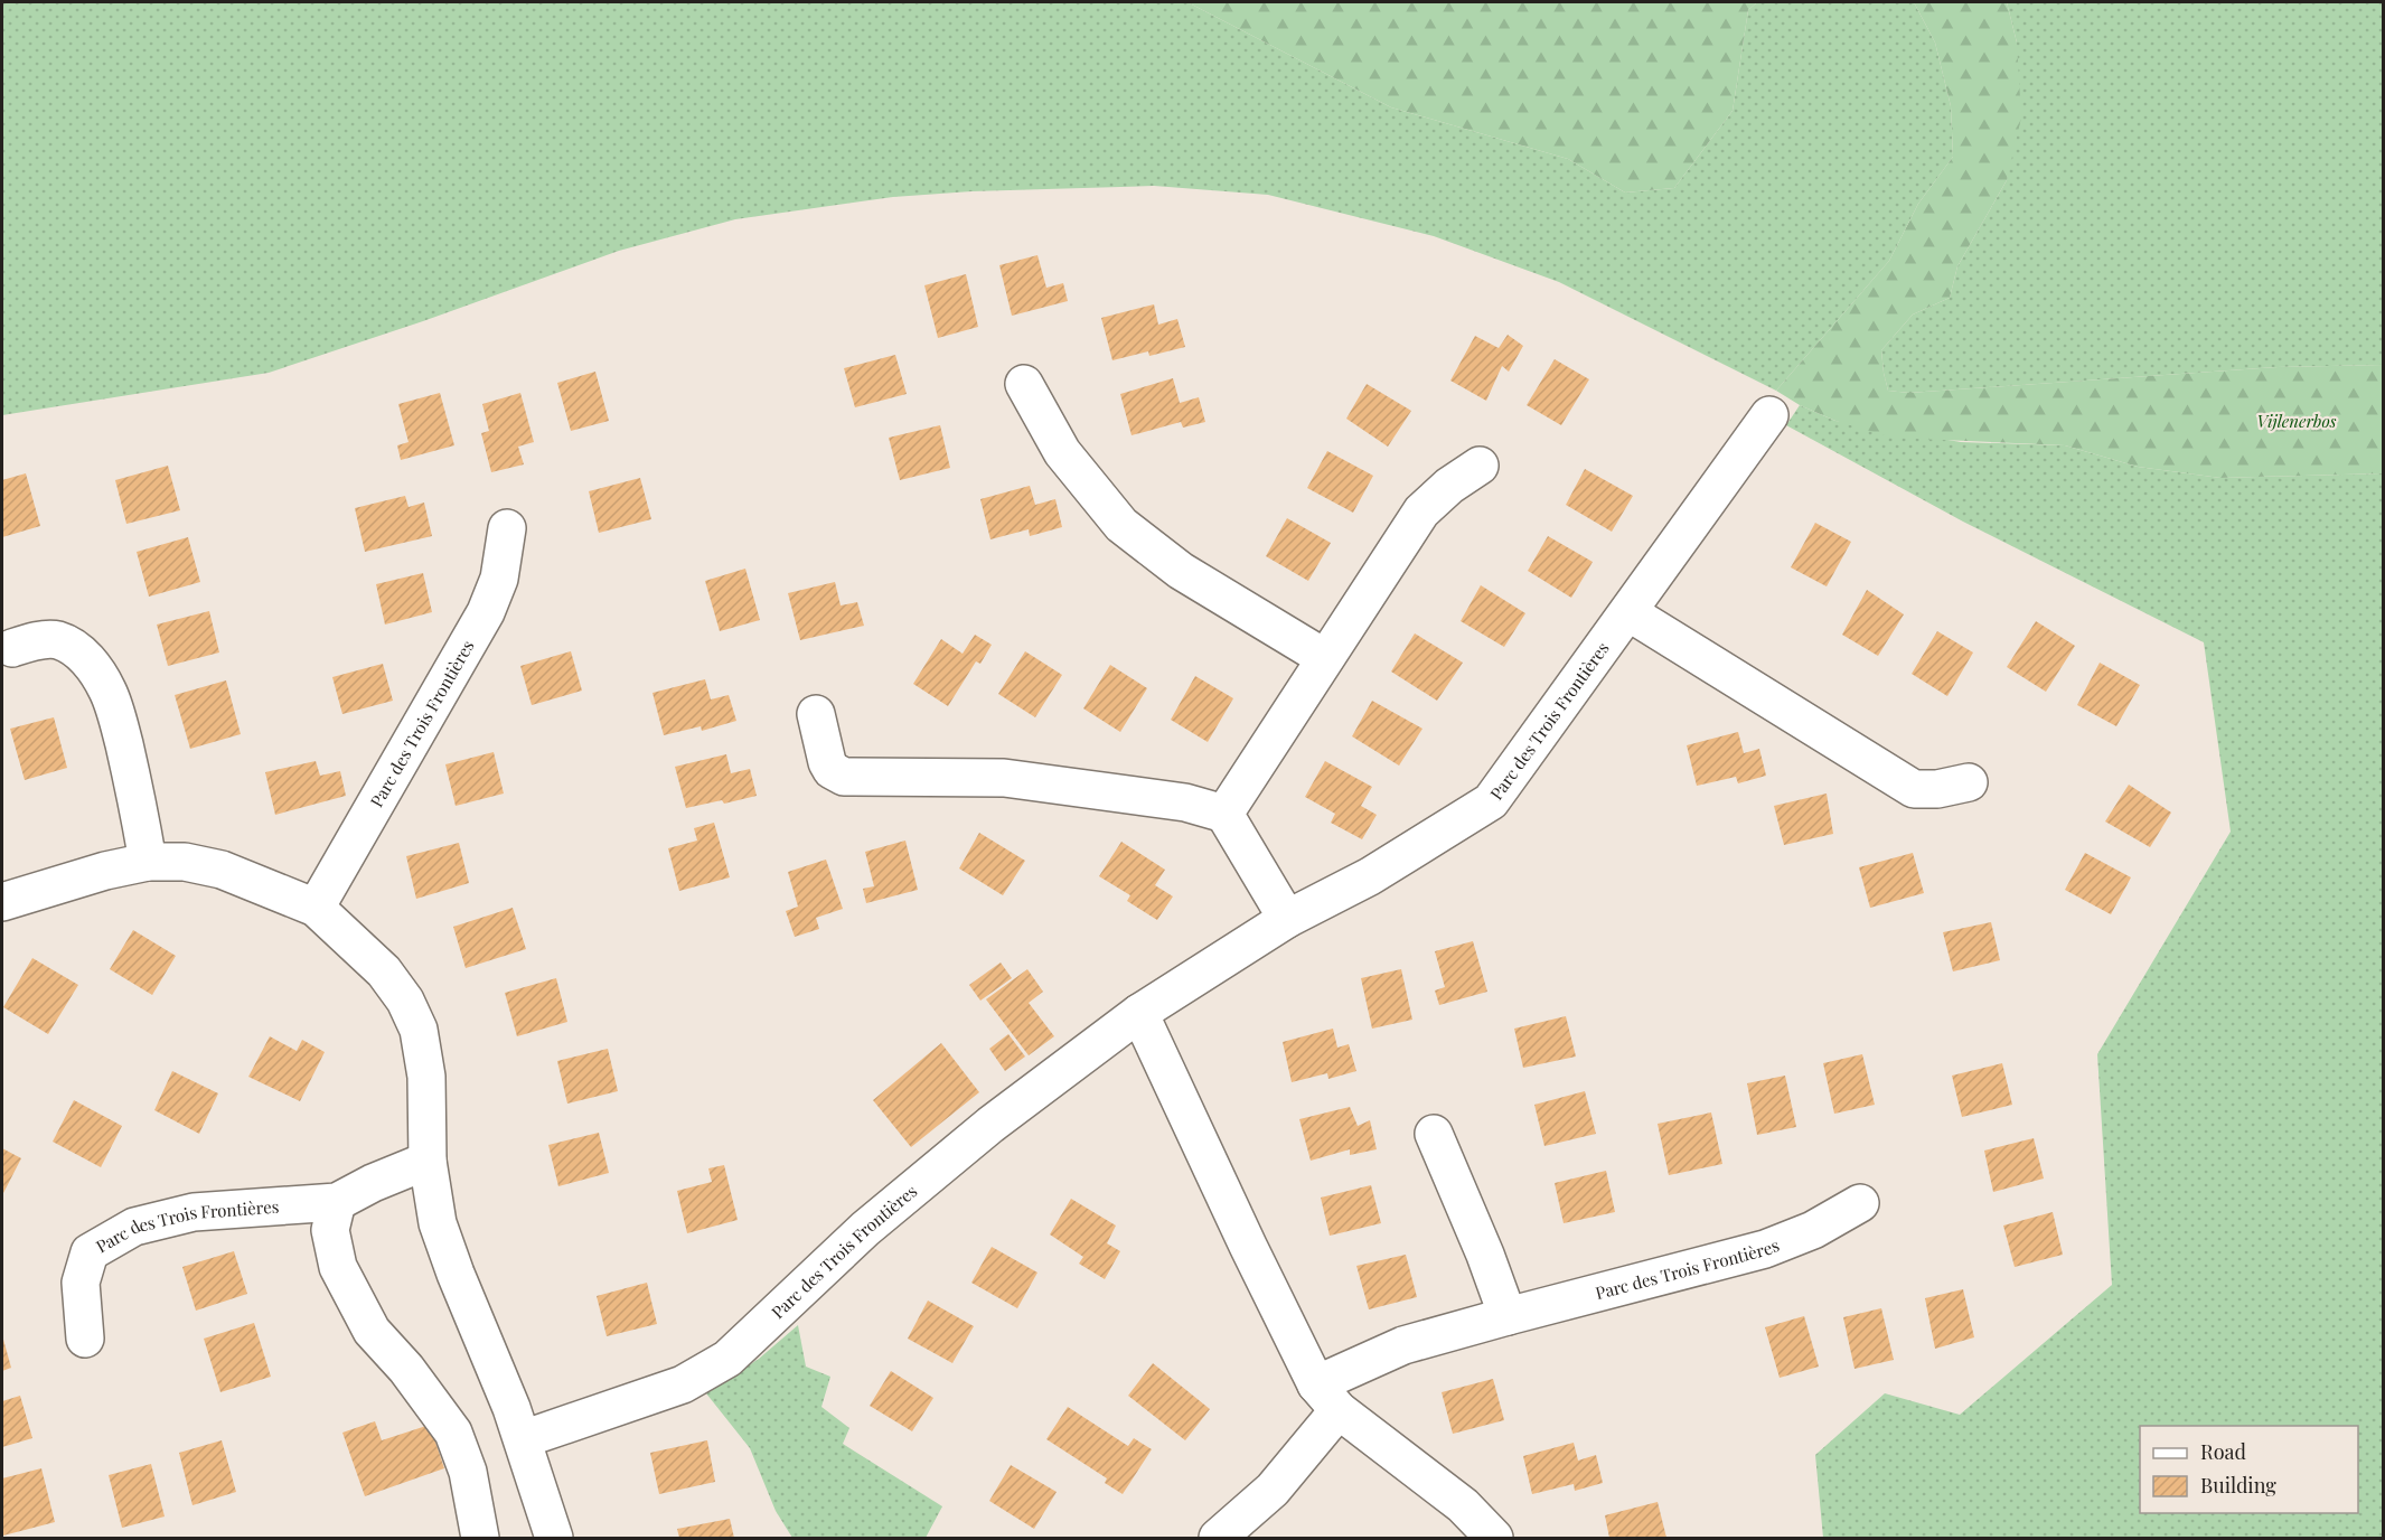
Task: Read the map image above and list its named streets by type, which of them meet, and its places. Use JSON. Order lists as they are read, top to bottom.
{
  "streets": {
    "street": ["Parc des Trois Frontières"]
  },
  "parks": ["Vijlenerbos"],
  "legend": ["Road", "Building"]
}
